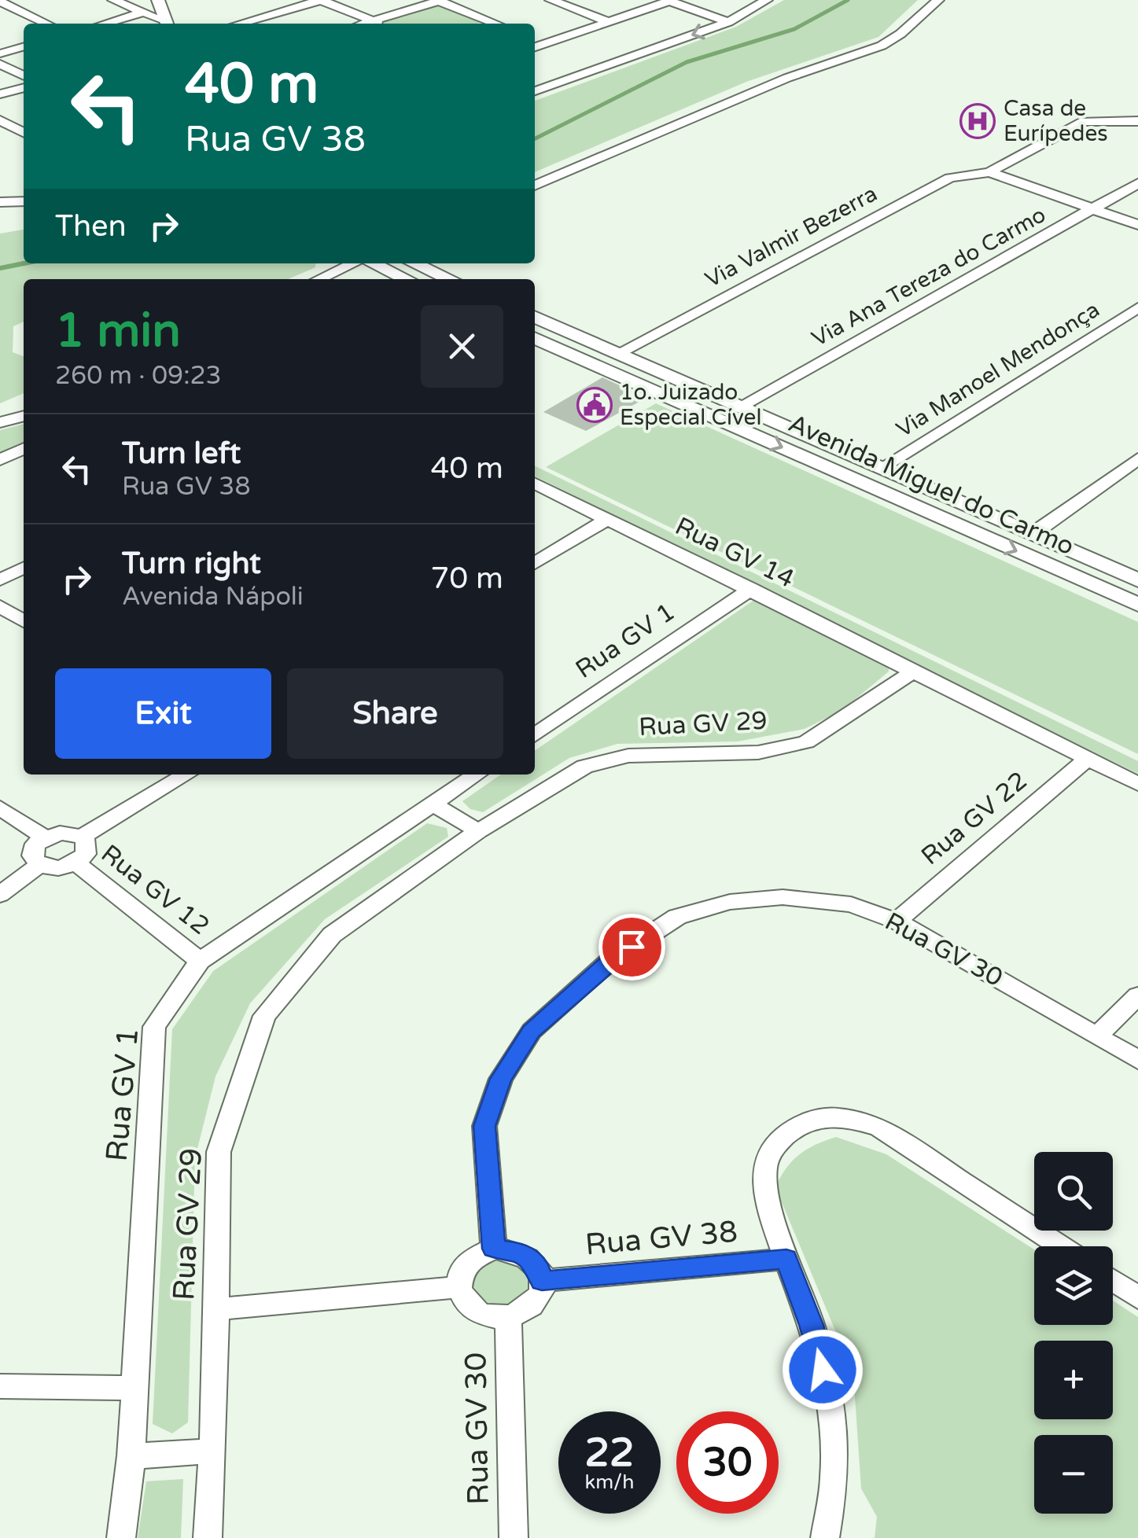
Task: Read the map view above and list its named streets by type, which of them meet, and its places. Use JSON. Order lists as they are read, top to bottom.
{
  "streets": {
    "main road": ["Avenida Miguel do Carmo"],
    "street": [
      "Via Valmir Bezerra",
      "Via Ana Tereza do Carmo",
      "Via Manoel Mendonça",
      "Rua GV 14",
      "Rua GV 1",
      "Rua GV 29",
      "Rua GV 22",
      "Rua GV 12",
      "Rua GV 30",
      "Rua GV 38"
    ]
  },
  "crossings": [
    ["Via Valmir Bezerra", "Avenida Miguel do Carmo"],
    ["Via Ana Tereza do Carmo", "Avenida Miguel do Carmo"],
    ["Via Manoel Mendonça", "Avenida Miguel do Carmo"],
    ["Rua GV 14", "Rua GV 1"],
    ["Rua GV 14", "Rua GV 29"],
    ["Rua GV 1", "Rua GV 12"],
    ["Rua GV 22", "Rua GV 30"],
    ["Rua GV 30", "Rua GV 38"]
  ],
  "places": {
    "hospital": ["Casa de Eurípedes"],
    "public building": ["1o. Juizado Especial Cível"]
  },
  "page": {
    "turn": ["40 m", "Rua GV 38"],
    "then": "Then",
    "heading": ["1 min", "260 m · 09:23"],
    "list": [
      {
        "name": "Turn left",
        "note": "Rua GV 38",
        "value": "40 m"
      },
      {
        "name": "Turn right",
        "note": "Avenida Nápoli",
        "value": "70 m"
      }
    ],
    "buttons": ["Exit", "Share"],
    "map_buttons": ["+", "−"],
    "speed": "22 km/h",
    "limit": "30"
  }
}
